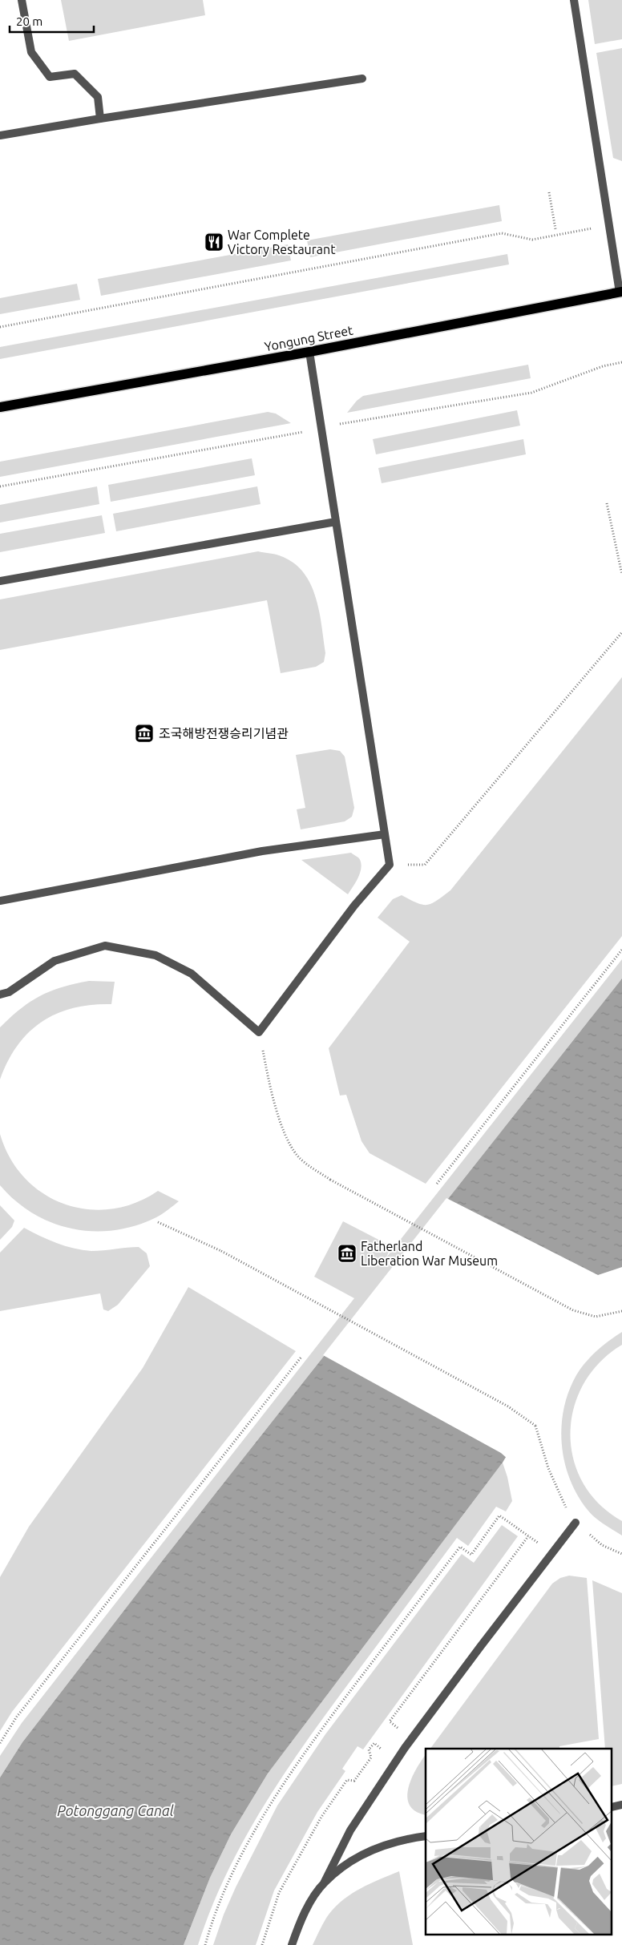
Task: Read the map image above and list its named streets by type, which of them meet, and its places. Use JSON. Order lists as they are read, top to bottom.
{
  "streets": {
    "main road": ["Yongung Street"]
  },
  "water": ["Potonggang Canal"],
  "places": {
    "restaurant": ["War Complete Victory Restaurant"],
    "museum": ["조국해방전쟁승리기념관", "Fatherland Liberation War Museum"]
  },
  "scale_bar": "20 m"
}
